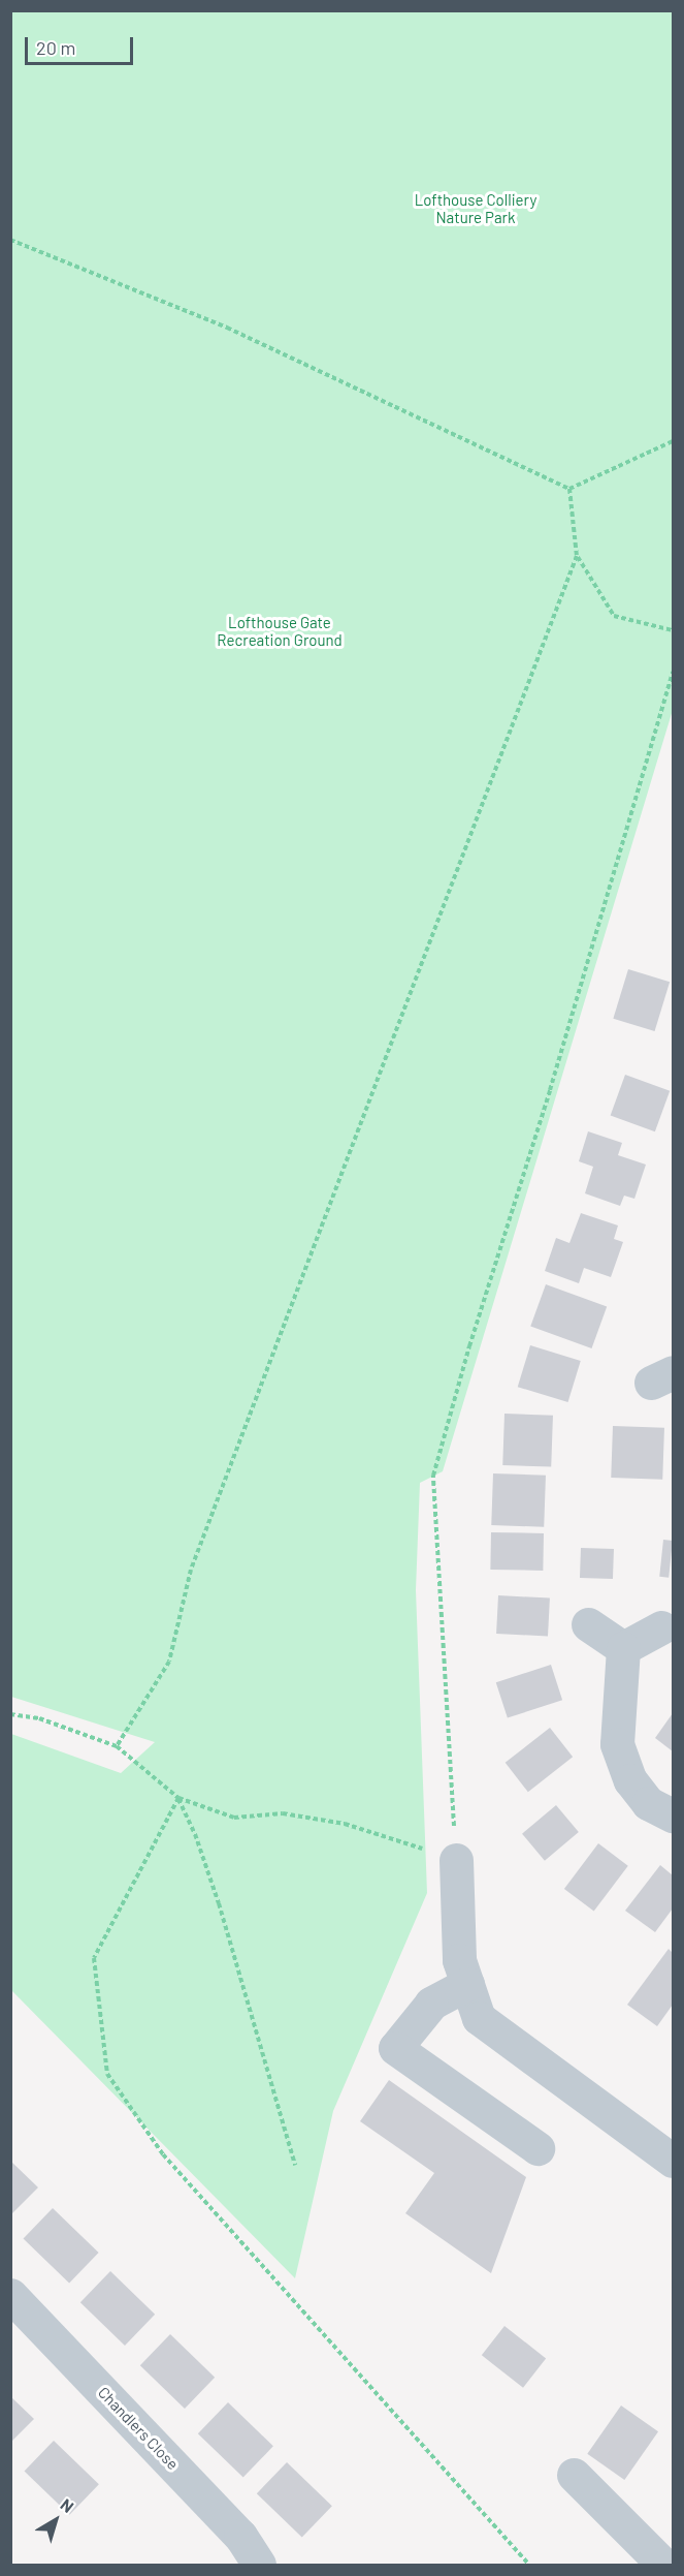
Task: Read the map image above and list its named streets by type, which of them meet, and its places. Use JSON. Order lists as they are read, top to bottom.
{
  "streets": {
    "street": ["Chandlers Close"]
  },
  "parks": ["Lofthouse Colliery Nature Park", "Lofthouse Gate Recreation Ground"],
  "scale_bar": "20 m",
  "north": "top right"
}
